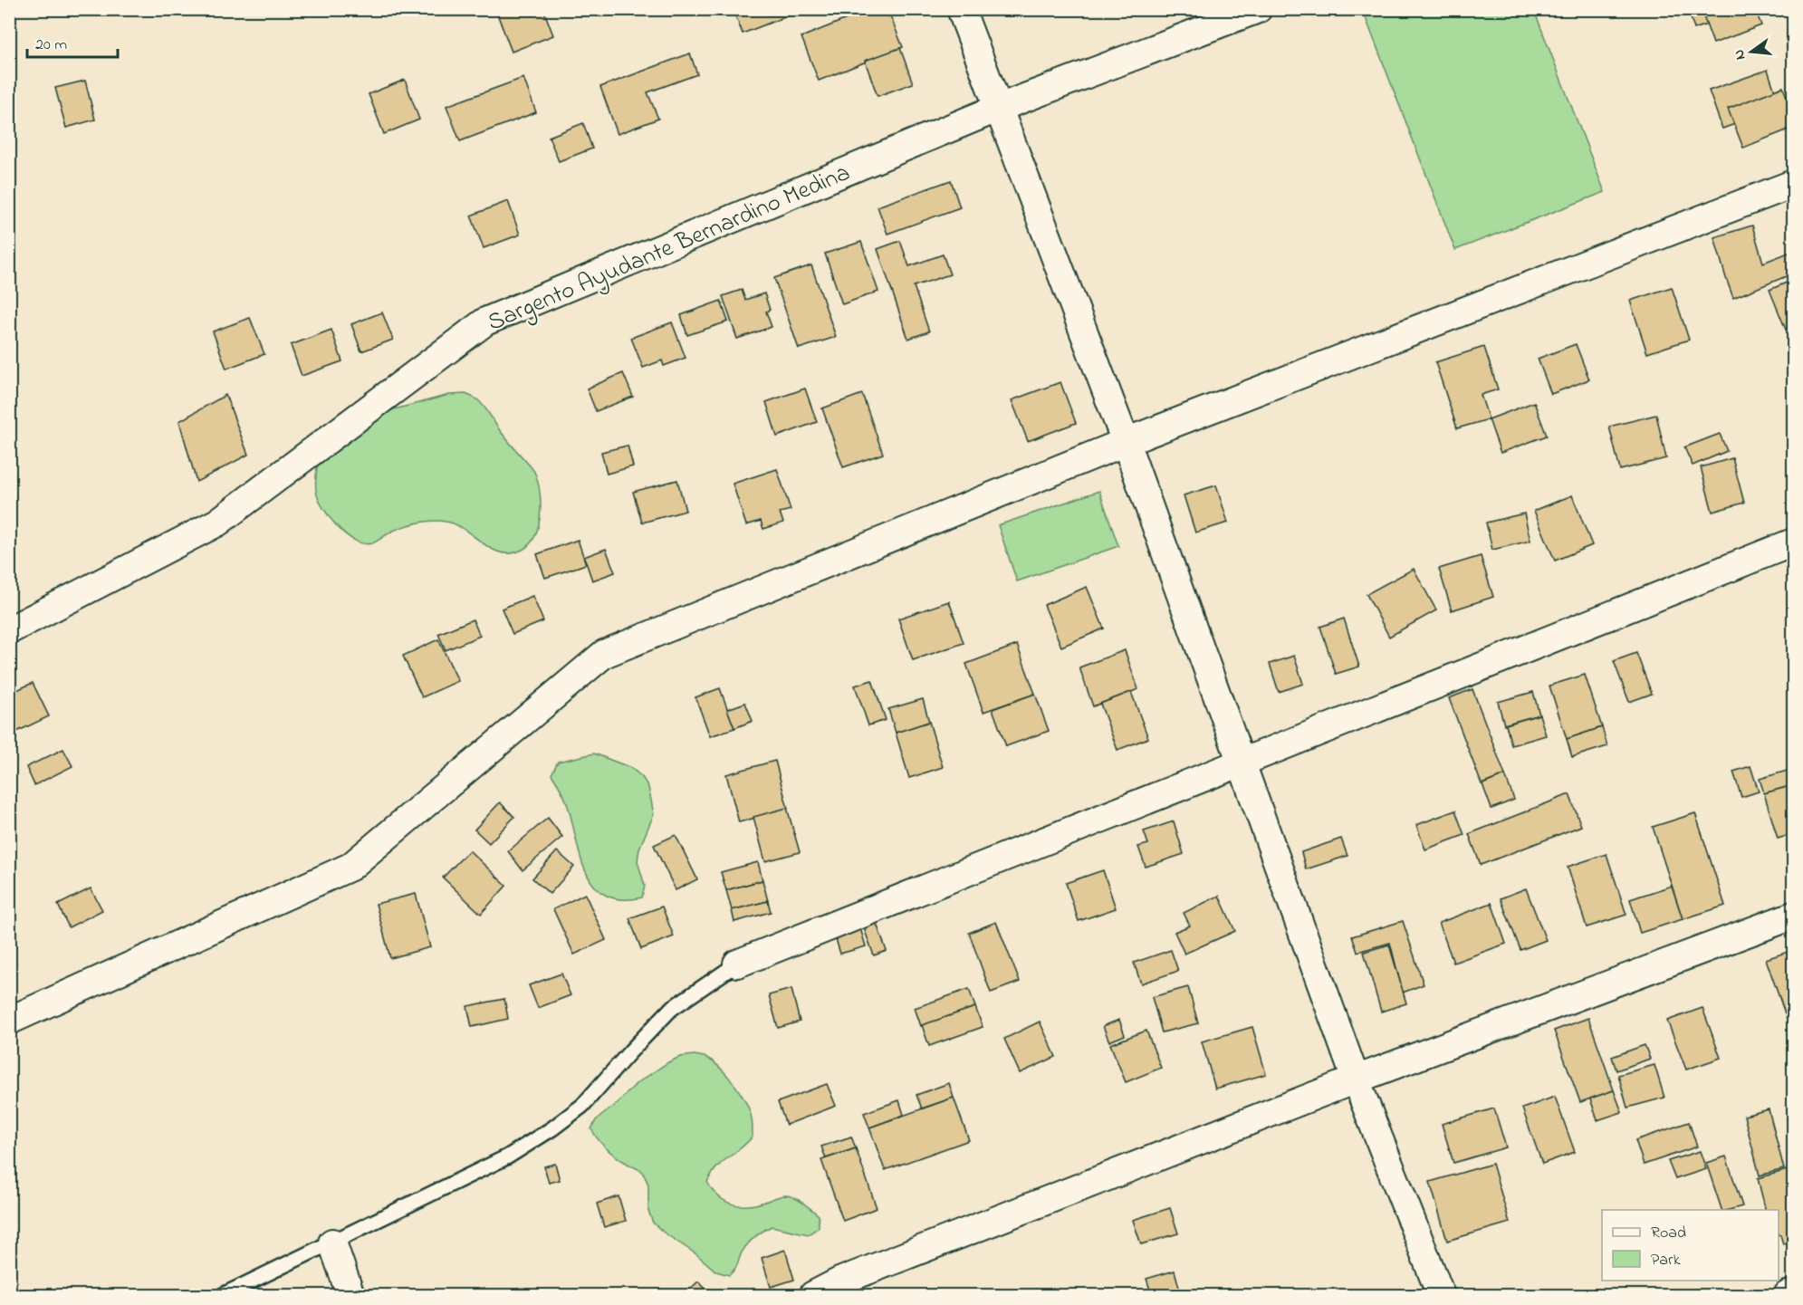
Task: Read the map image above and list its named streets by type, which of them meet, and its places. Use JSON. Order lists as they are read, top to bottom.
{
  "streets": {
    "street": ["Sargento Ayudante Bernardino Medina"]
  },
  "legend": ["Road", "Park"],
  "scale_bar": "20 m",
  "north": "left"
}
